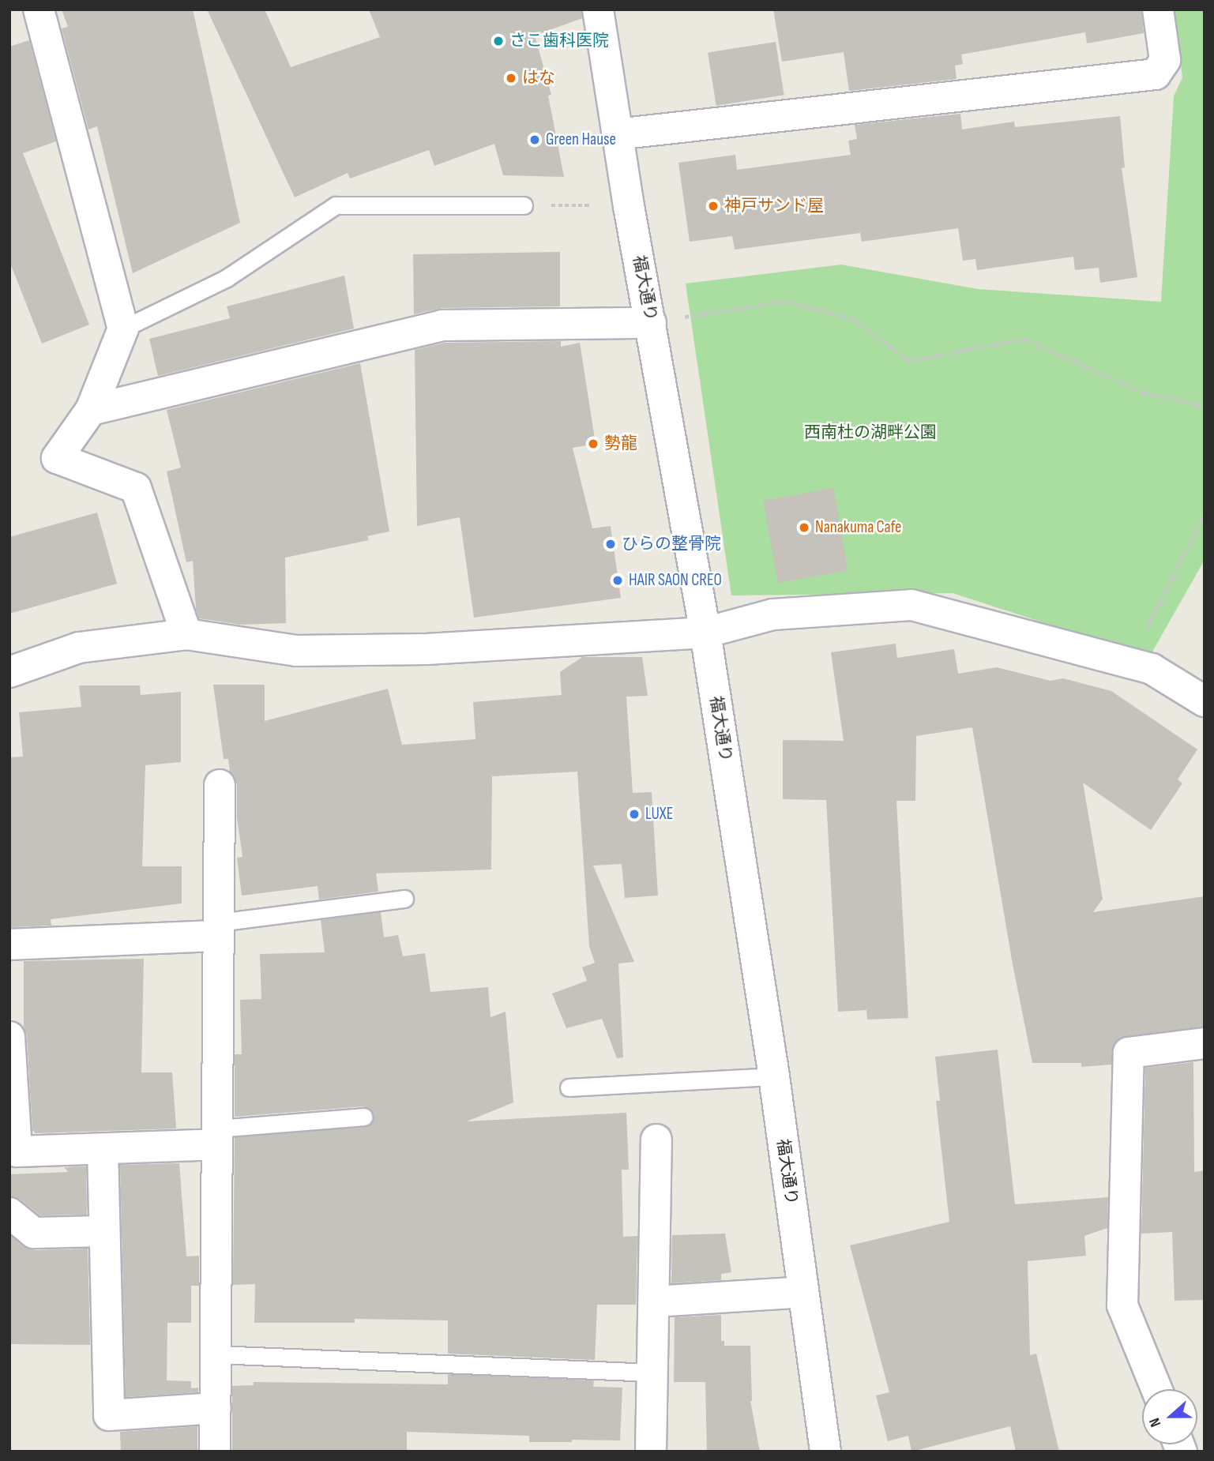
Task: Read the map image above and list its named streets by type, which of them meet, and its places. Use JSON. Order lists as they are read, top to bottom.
{
  "streets": {
    "street": ["福大通り"]
  },
  "parks": ["西南杜の湖畔公園"],
  "places": [
    "さこ歯科医院",
    "はな",
    "Green Hause",
    "神戸サンド屋",
    "勢龍",
    "Nanakuma Cafe",
    "ひらの整骨院",
    "HAIR SAON CREO",
    "LUXE"
  ],
  "north": "left"
}
